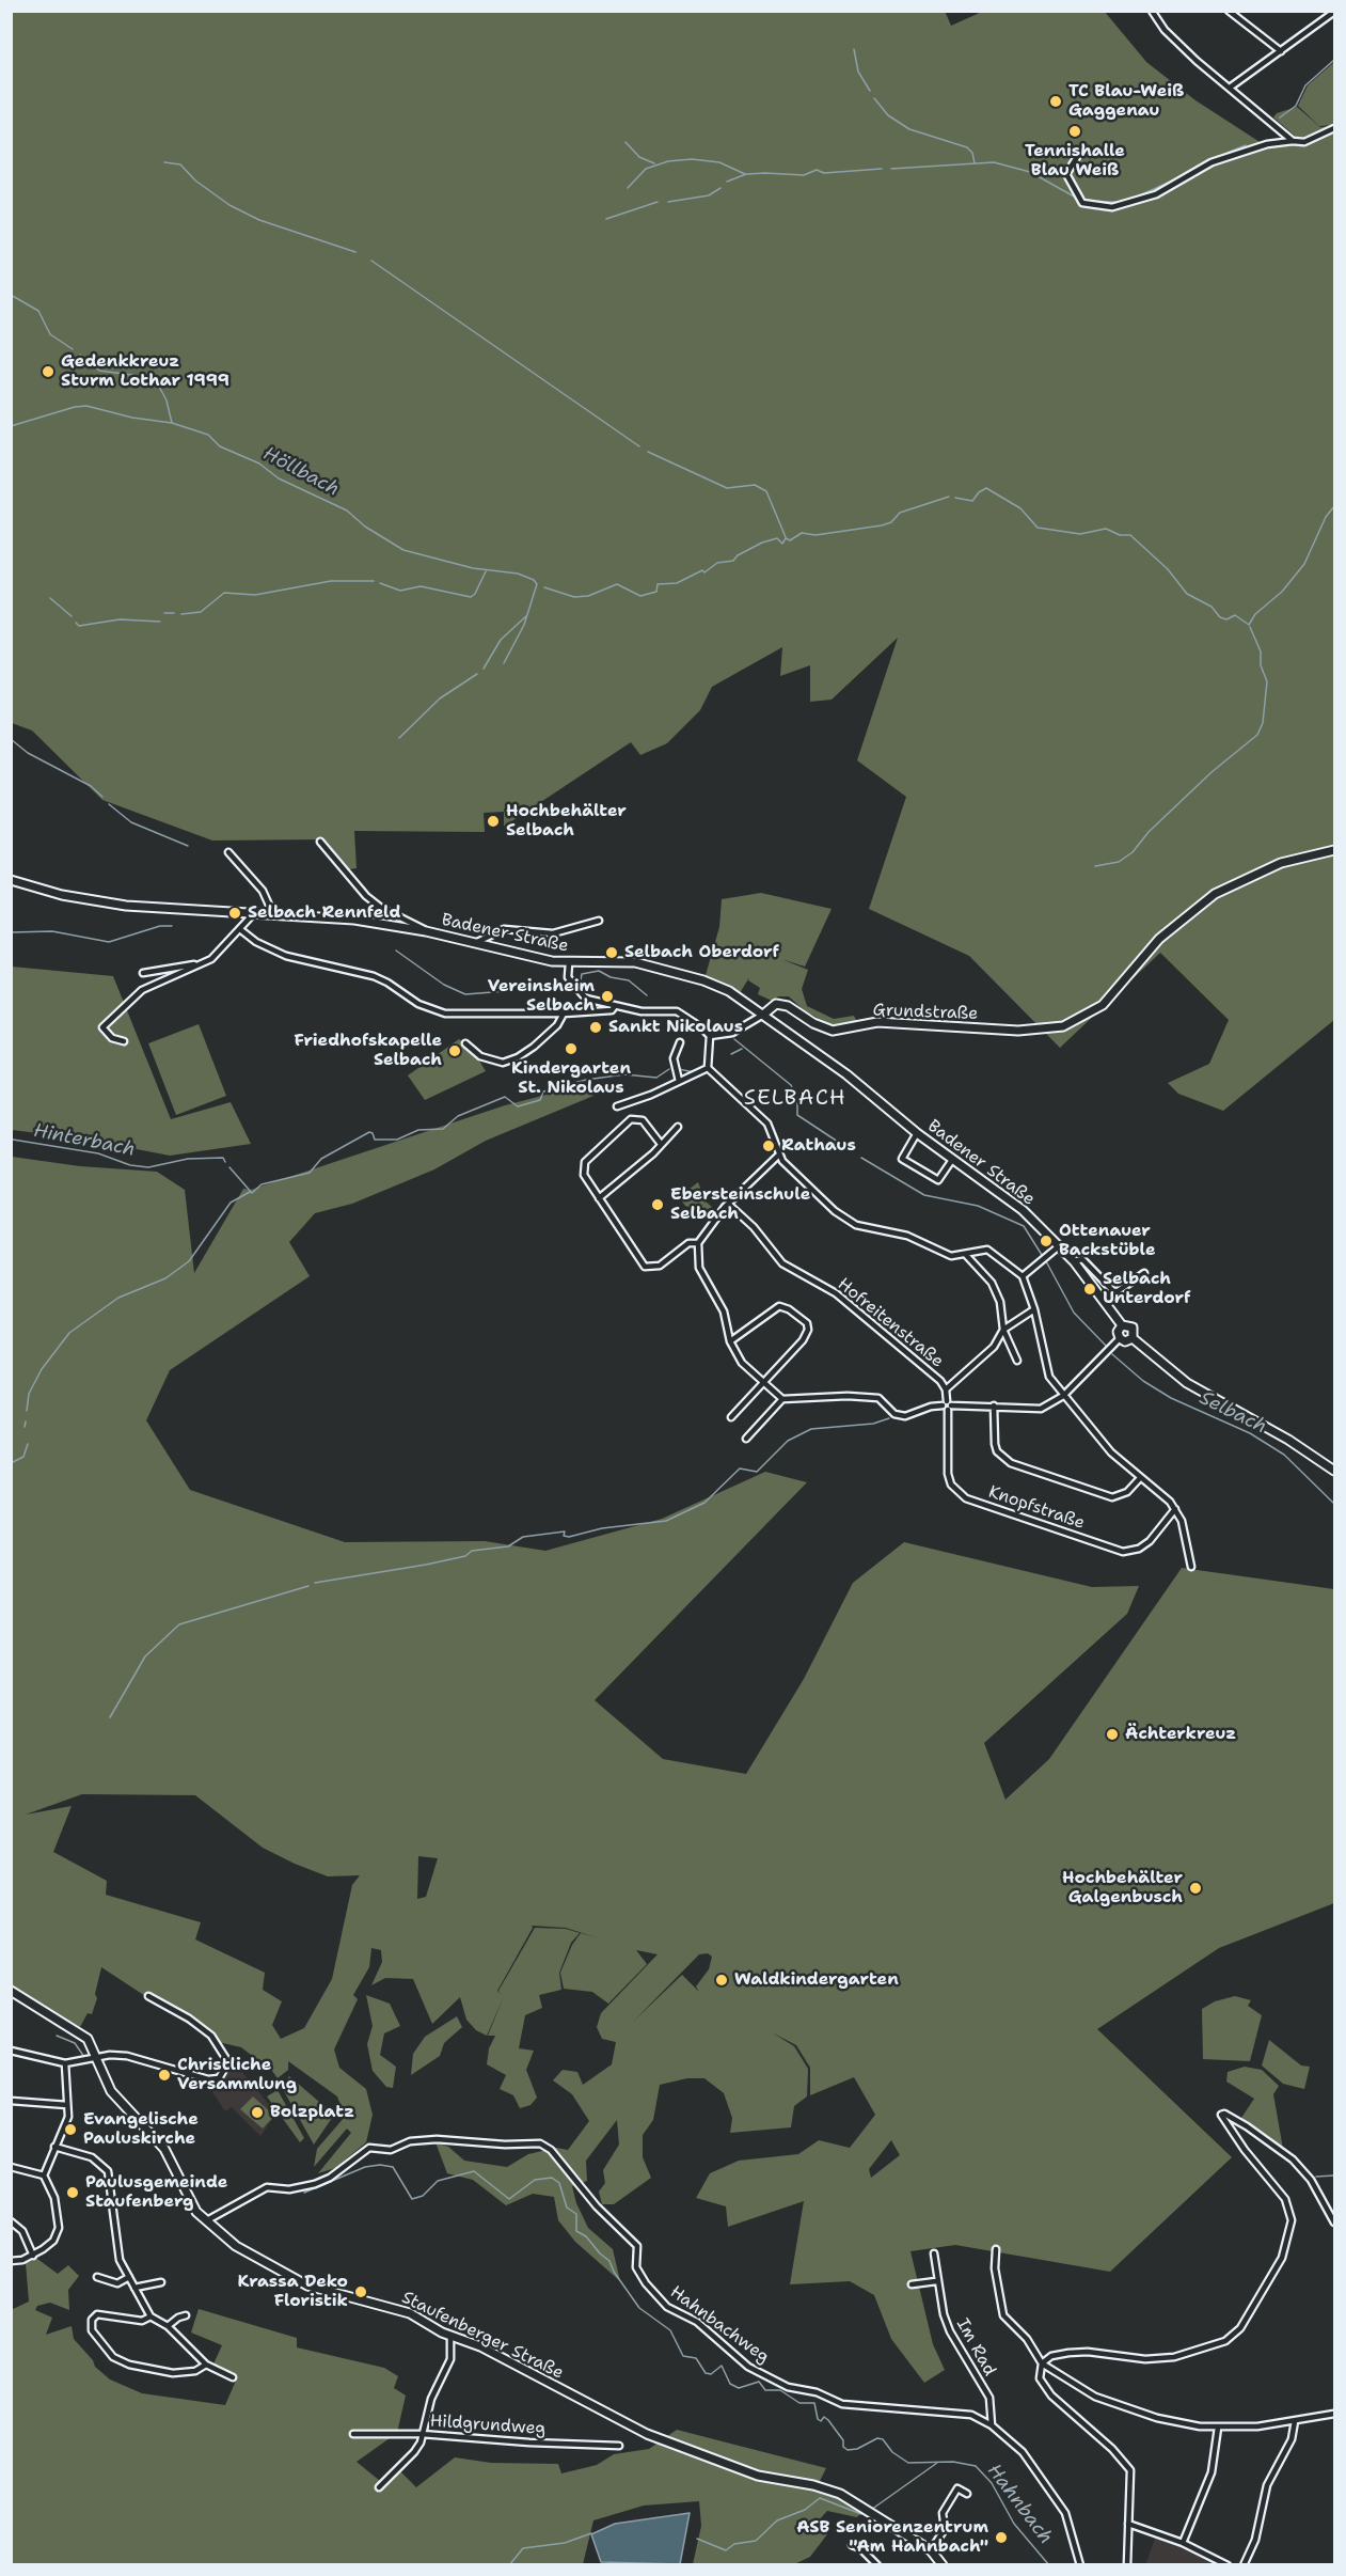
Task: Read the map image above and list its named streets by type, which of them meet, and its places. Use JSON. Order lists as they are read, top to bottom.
{
  "streets": {
    "street": [
      "Badener Straße",
      "Grundstraße",
      "Hofreitenstraße",
      "Knopfstraße",
      "Hahnbachweg",
      "Staufenberger Straße",
      "Im Rad",
      "Hildgrundweg"
    ]
  },
  "crossings": [
    ["Badener Straße", "Grundstraße"],
    ["Hofreitenstraße", "Knopfstraße"],
    ["Hahnbachweg", "Staufenberger Straße"],
    ["Hahnbachweg", "Im Rad"]
  ],
  "districts": ["SELBACH"],
  "water": [
    "Höllbach",
    "Hinterbach",
    "Selbach",
    "Hahnbach"
  ],
  "places": [
    "TC Blau-Weiß Gaggenau",
    "Tennishalle Blau Weiß",
    "Gedenkkreuz Sturm Lothar 1999",
    "Hochbehälter Selbach",
    "Selbach Rennfeld",
    "Selbach Oberdorf",
    "Vereinsheim Selbach",
    "Sankt Nikolaus",
    "Kindergarten St. Nikolaus",
    "Friedhofskapelle Selbach",
    "Rathaus",
    "Ebersteinschule Selbach",
    "Ottenauer Backstüble",
    "Selbach Unterdorf",
    "Ächterkreuz",
    "Hochbehälter Galgenbusch",
    "Waldkindergarten",
    "Christliche Versammlung",
    "Bolzplatz",
    "Evangelische Pauluskirche",
    "Paulusgemeinde Staufenberg",
    "Krassa Deko Floristik",
    "ASB Seniorenzentrum \"Am Hahnbach\""
  ]
}
